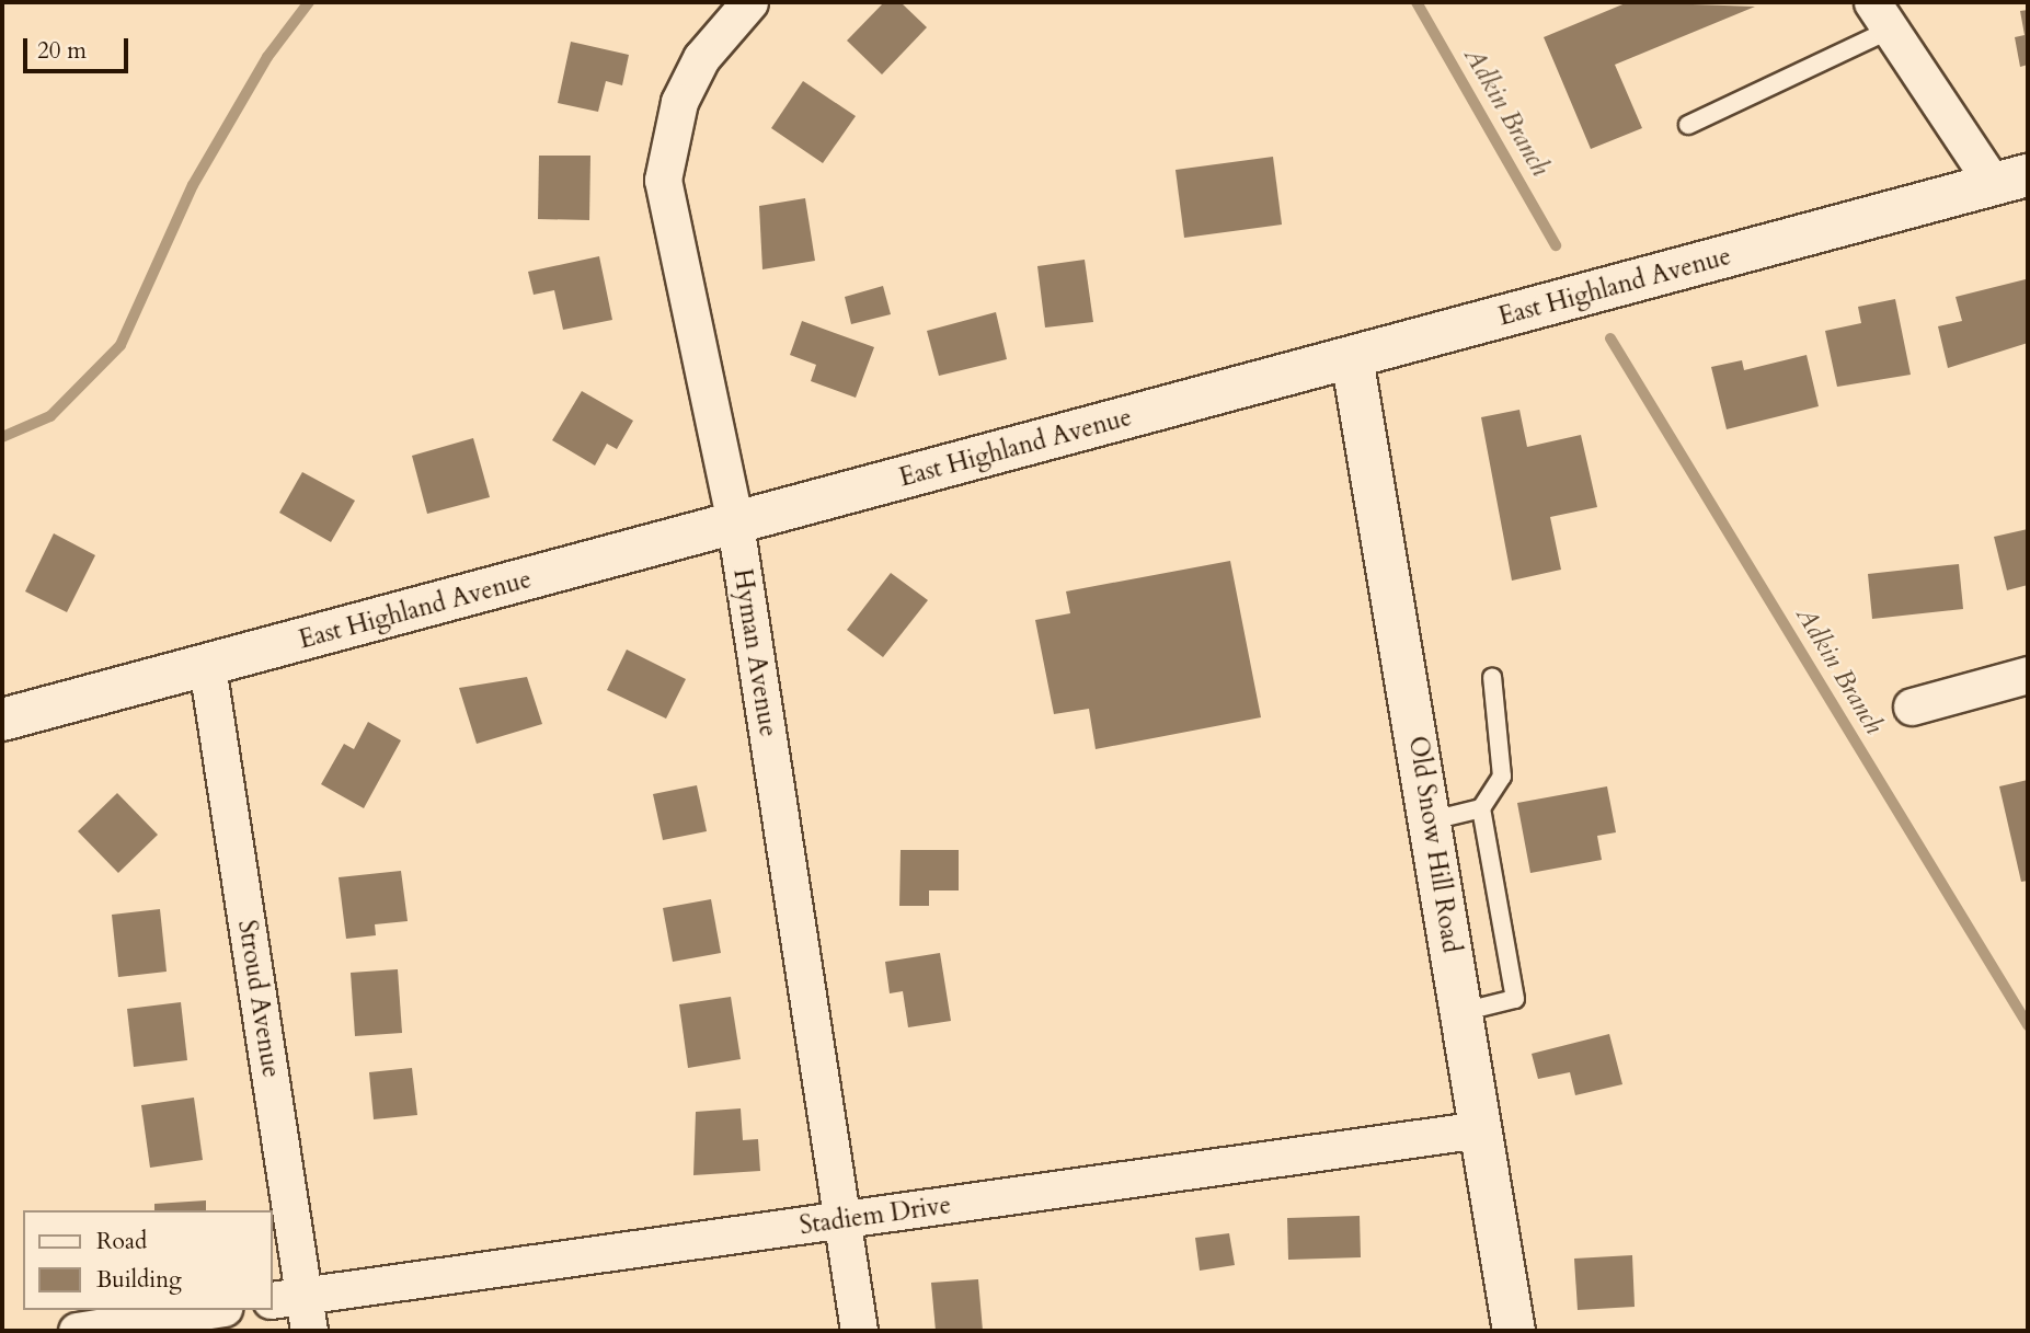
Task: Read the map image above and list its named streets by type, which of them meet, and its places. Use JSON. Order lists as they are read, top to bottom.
{
  "streets": {
    "street": [
      "East Highland Avenue",
      "Hyman Avenue",
      "Old Snow Hill Road",
      "Stroud Avenue",
      "Stadiem Drive"
    ]
  },
  "crossings": [
    ["East Highland Avenue", "Hyman Avenue"],
    ["East Highland Avenue", "Old Snow Hill Road"],
    ["East Highland Avenue", "Stroud Avenue"],
    ["Hyman Avenue", "Stadiem Drive"],
    ["Old Snow Hill Road", "Stadiem Drive"],
    ["Stroud Avenue", "Stadiem Drive"]
  ],
  "water": ["Adkin Branch"],
  "legend": ["Road", "Building"],
  "scale_bar": "20 m"
}
